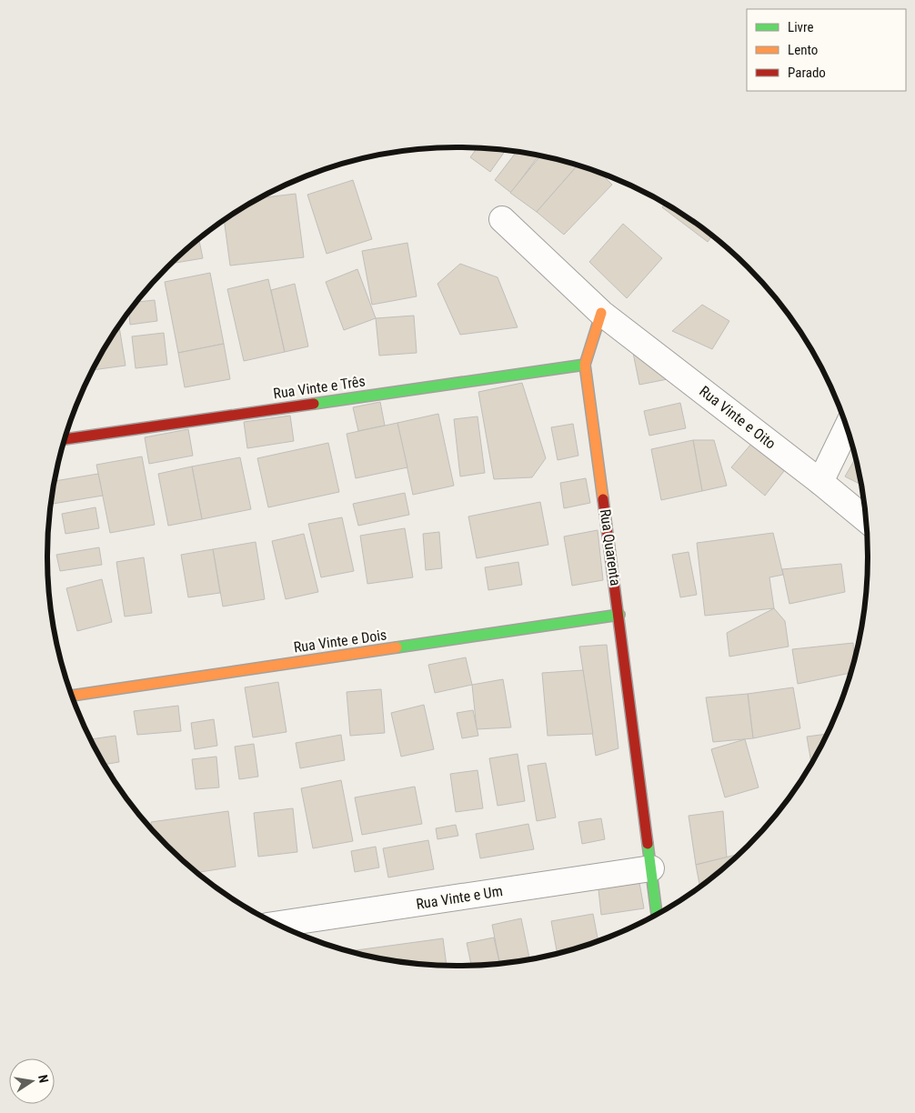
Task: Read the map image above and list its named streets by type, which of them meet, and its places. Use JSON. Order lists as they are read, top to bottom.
{
  "streets": {
    "street": [
      "Rua Vinte e Três",
      "Rua Vinte e Oito",
      "Rua Quarenta",
      "Rua Vinte e Dois",
      "Rua Vinte e Um"
    ]
  },
  "crossings": [
    ["Rua Vinte e Três", "Rua Quarenta"],
    ["Rua Vinte e Oito", "Rua Quarenta"],
    ["Rua Quarenta", "Rua Vinte e Dois"],
    ["Rua Quarenta", "Rua Vinte e Um"]
  ],
  "legend": ["Livre", "Lento", "Parado"],
  "north": "right"
}
